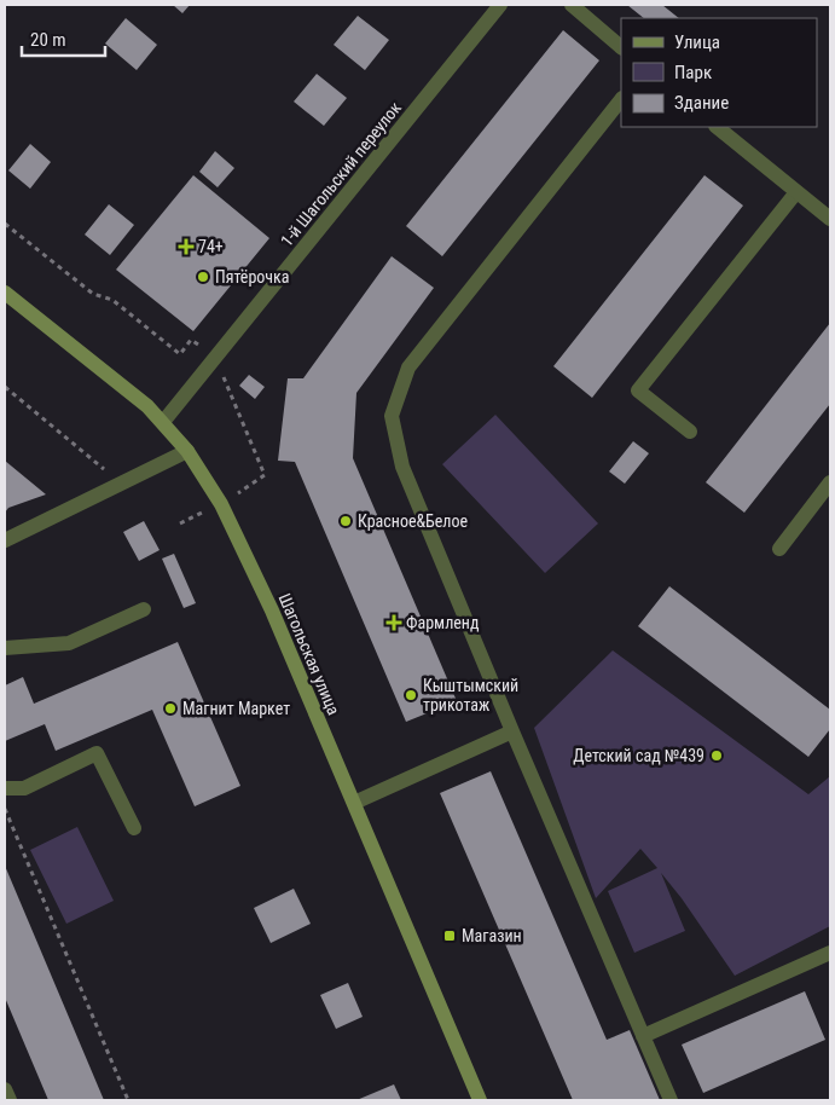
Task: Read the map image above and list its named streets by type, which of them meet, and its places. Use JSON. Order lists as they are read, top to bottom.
{
  "streets": {
    "main road": ["Шагольская улица"],
    "street": ["1-й Шагольский переулок"]
  },
  "crossings": [
    ["1-й Шагольский переулок", "Шагольская улица"]
  ],
  "places": {
    "health": ["74+", "Фармленд"],
    "other": [
      "Пятёрочка",
      "Красное&Белое",
      "Кыштымский трикотаж",
      "Магнит Маркет",
      "Детский сад №439"
    ],
    "transit": ["Магазин"]
  },
  "legend": ["Улица", "Парк", "Здание"],
  "scale_bar": "20 m"
}
